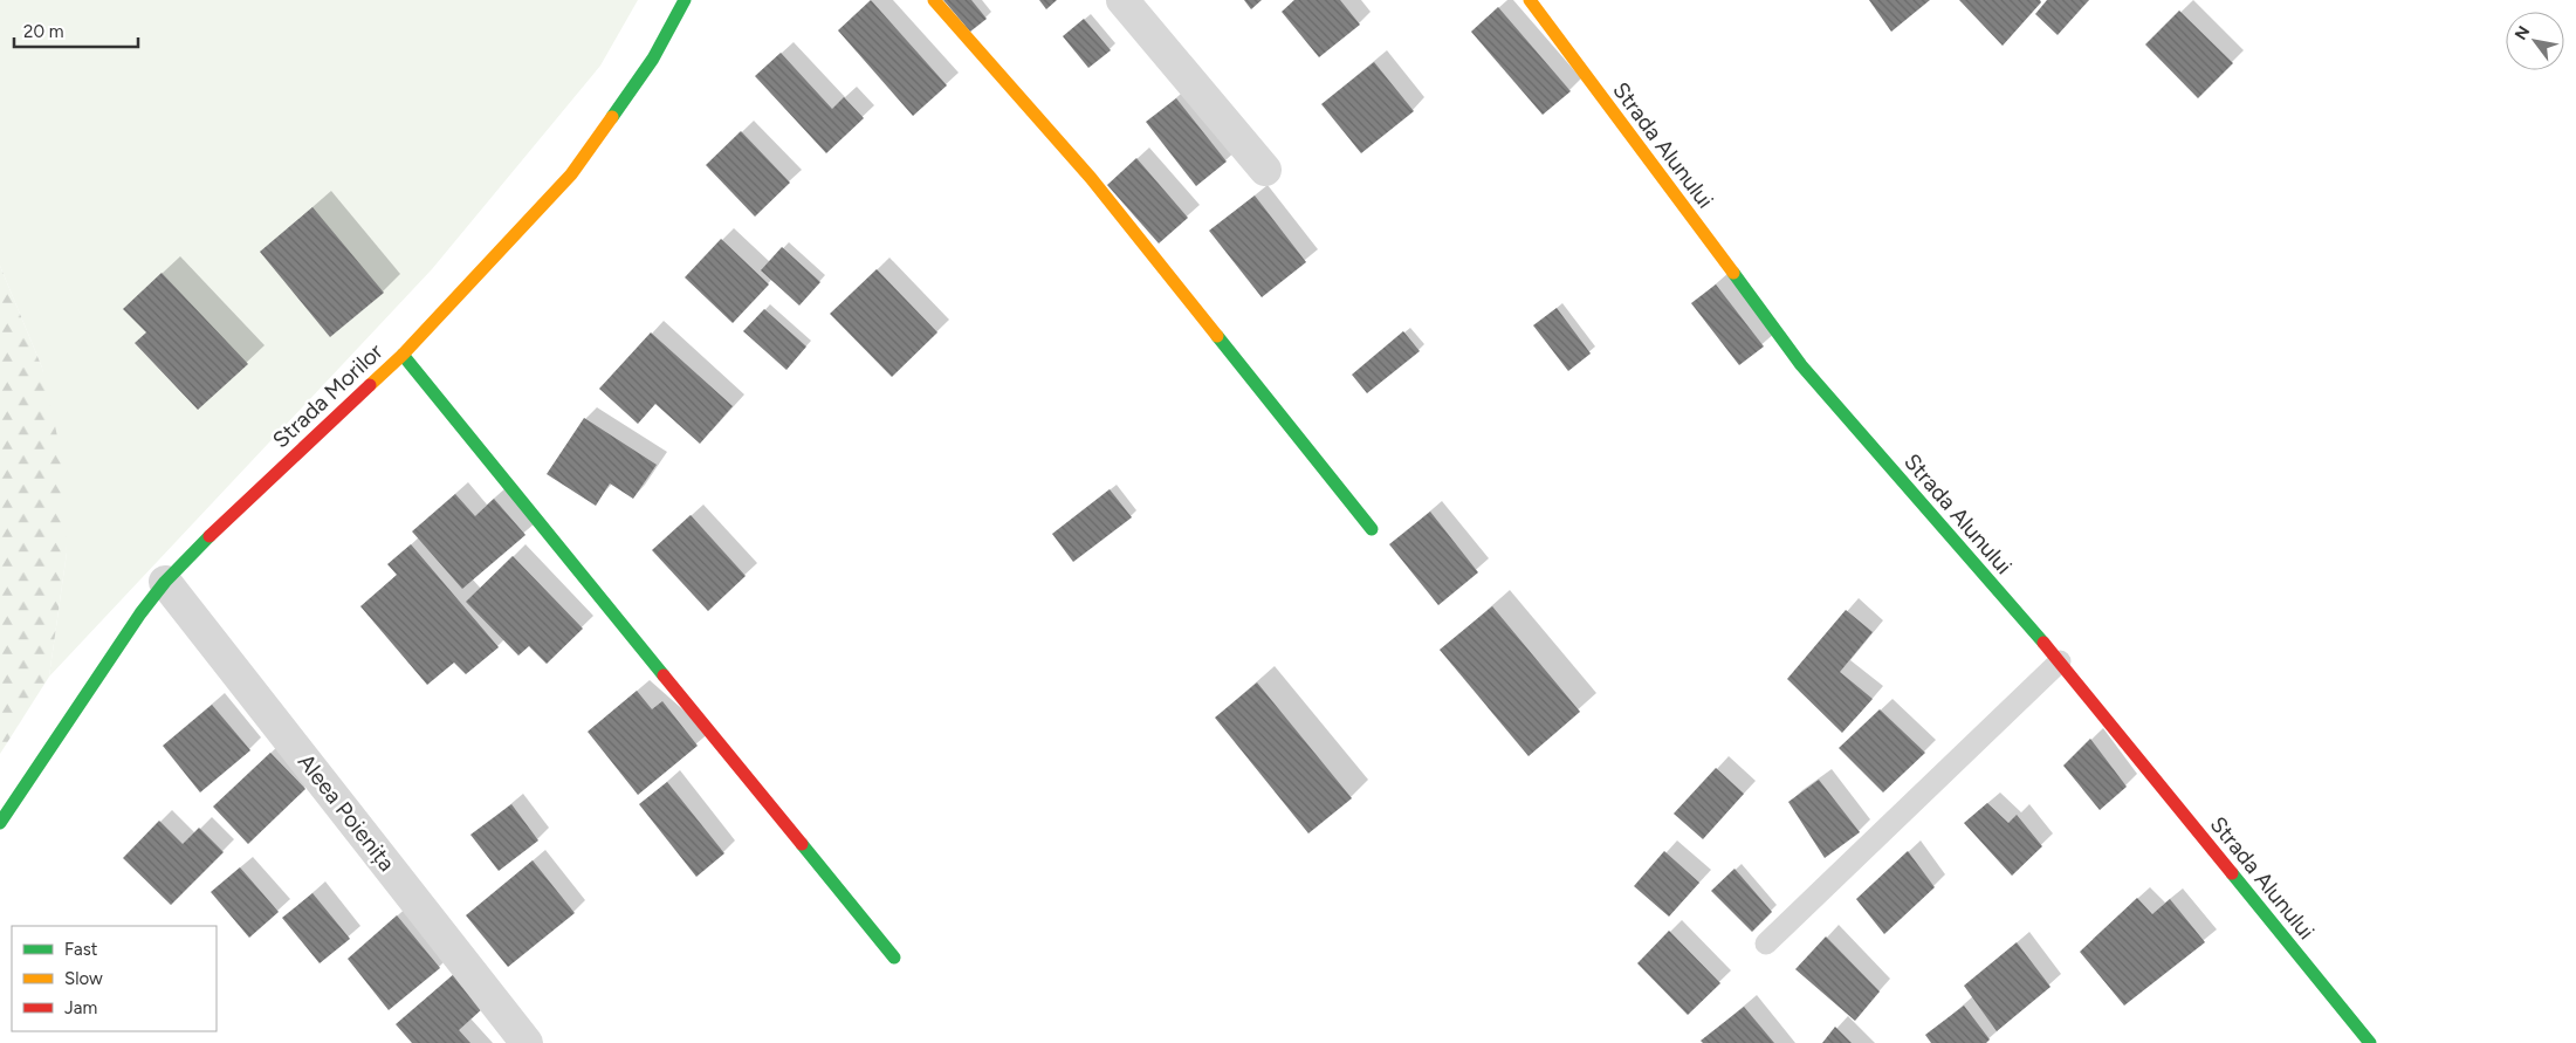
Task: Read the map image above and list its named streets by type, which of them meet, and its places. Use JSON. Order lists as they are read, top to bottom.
{
  "streets": {
    "street": ["Strada Alunului", "Strada Morilor", "Aleea Poienița"]
  },
  "crossings": [
    ["Strada Morilor", "Aleea Poienița"]
  ],
  "legend": ["Fast", "Slow", "Jam"],
  "scale_bar": "20 m",
  "north": "top left"
}
